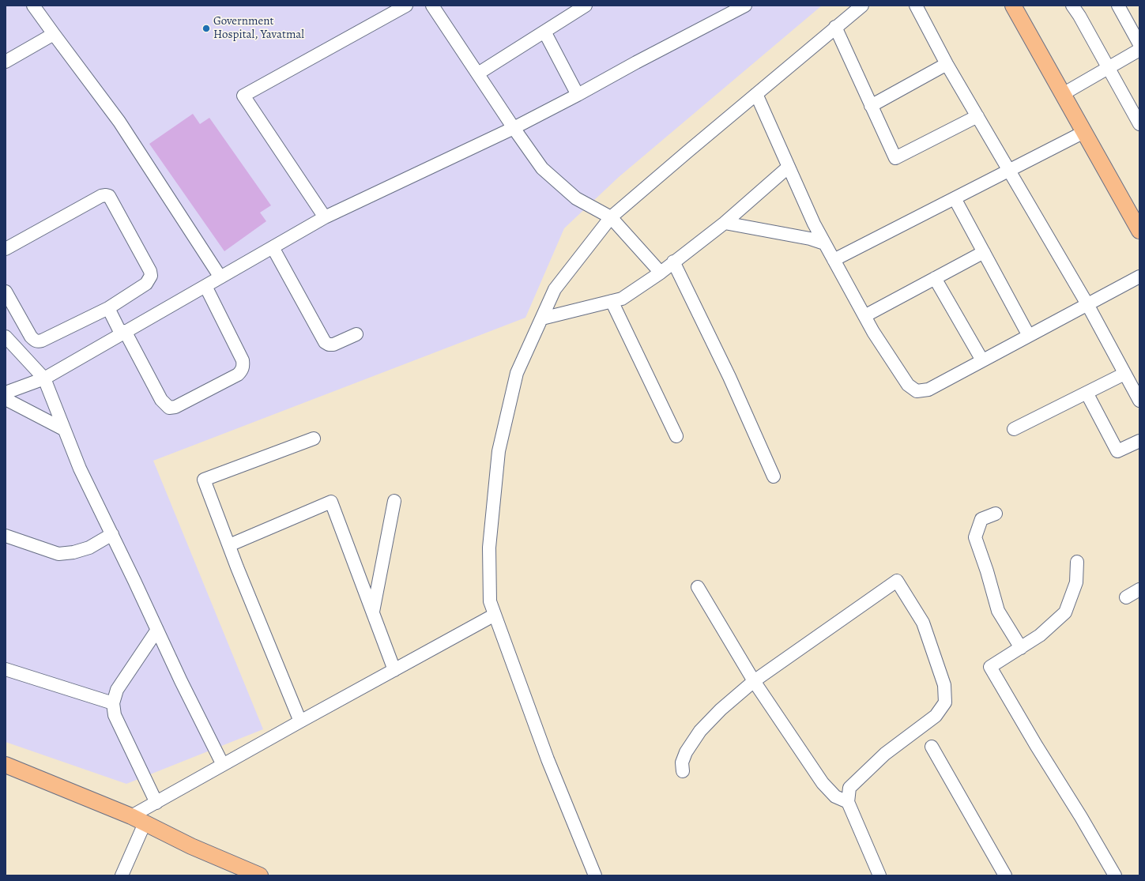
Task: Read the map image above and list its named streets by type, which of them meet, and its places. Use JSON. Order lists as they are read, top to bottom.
{
  "places": ["Government Hospital, Yavatmal"]
}
